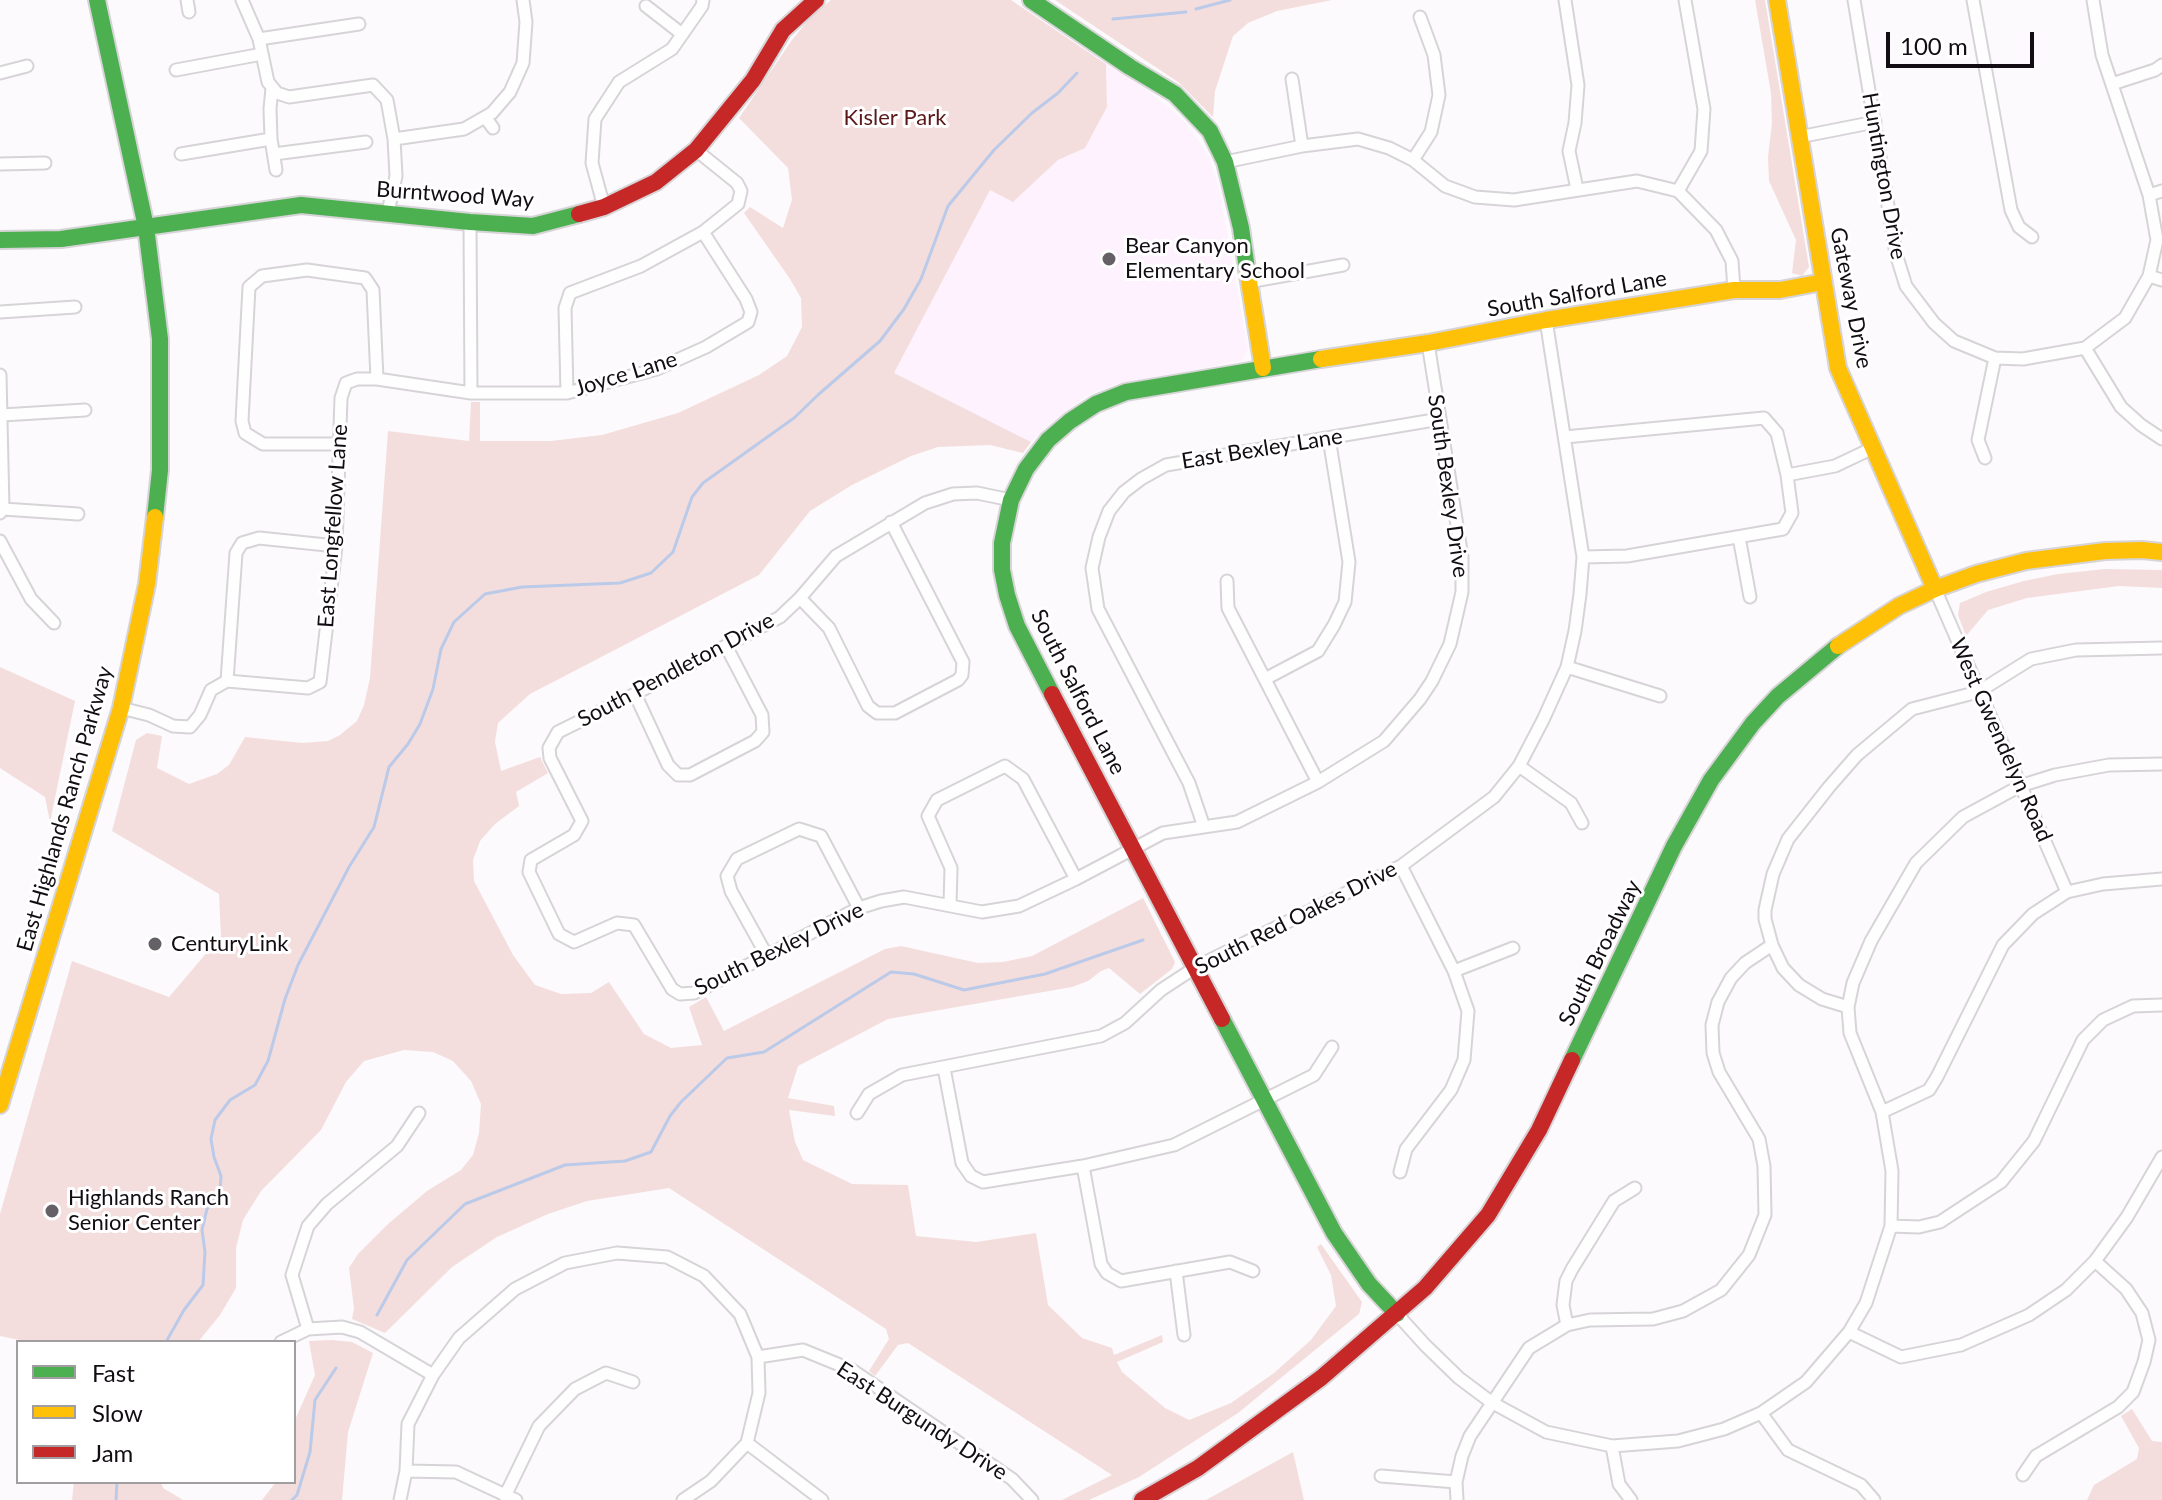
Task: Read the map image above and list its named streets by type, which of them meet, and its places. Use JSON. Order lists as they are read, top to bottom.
{
  "streets": {
    "street": [
      "Huntington Drive",
      "Burntwood Way",
      "South Salford Lane",
      "Gateway Drive",
      "Joyce Lane",
      "East Bexley Lane",
      "South Bexley Drive",
      "East Longfellow Lane",
      "South Pendleton Drive",
      "West Gwendelyn Road",
      "East Highlands Ranch Parkway",
      "South Red Oakes Drive",
      "South Broadway",
      "East Burgundy Drive"
    ]
  },
  "crossings": [
    ["Burntwood Way", "East Highlands Ranch Parkway"],
    ["South Salford Lane", "Gateway Drive"],
    ["South Salford Lane", "South Bexley Drive"],
    ["South Salford Lane", "South Pendleton Drive"],
    ["South Salford Lane", "South Red Oakes Drive"],
    ["South Salford Lane", "South Broadway"],
    ["Gateway Drive", "West Gwendelyn Road"],
    ["Gateway Drive", "South Broadway"],
    ["Joyce Lane", "East Longfellow Lane"],
    ["East Bexley Lane", "South Bexley Drive"],
    ["South Bexley Drive", "South Pendleton Drive"],
    ["West Gwendelyn Road", "South Broadway"]
  ],
  "parks": ["Kisler Park"],
  "places": ["Bear Canyon Elementary School", "CenturyLink", "Highlands Ranch Senior Center"],
  "legend": ["Fast", "Slow", "Jam"],
  "scale_bar": "100 m"
}
